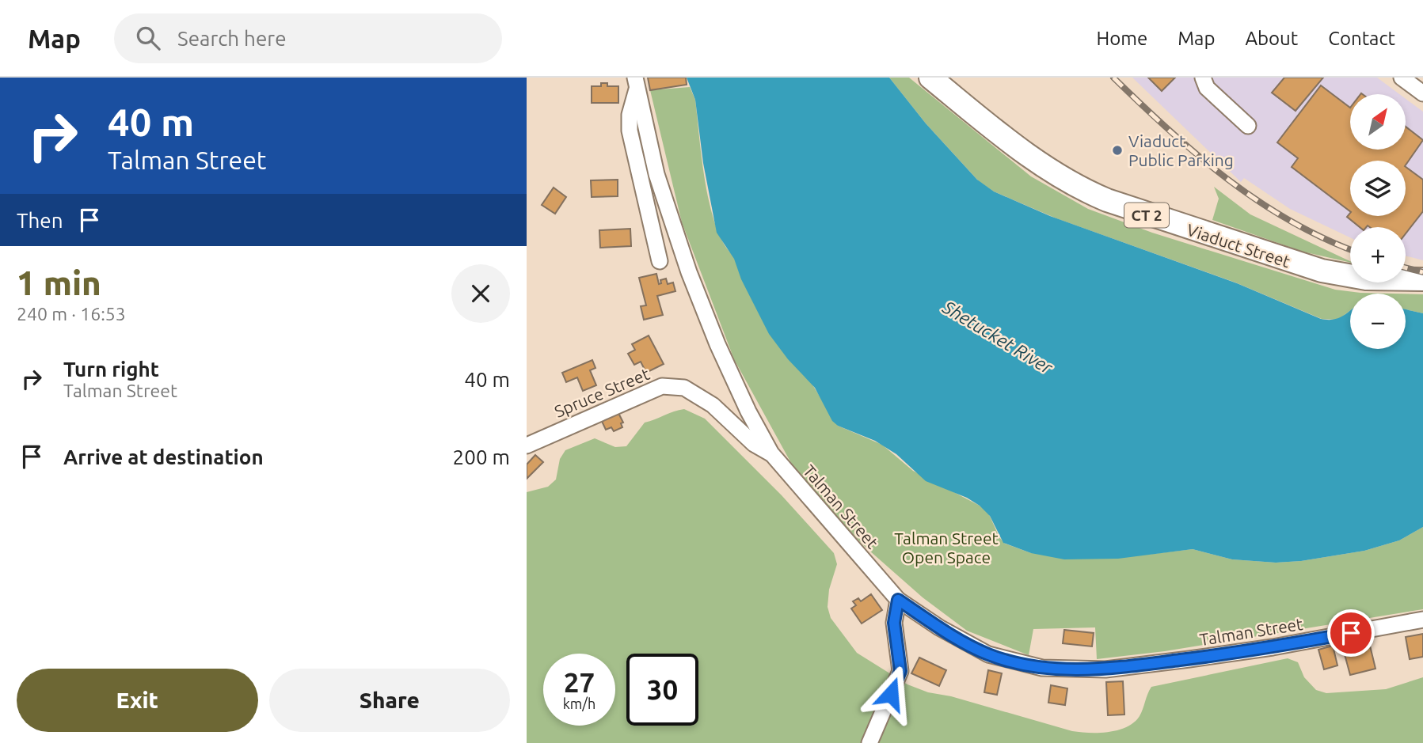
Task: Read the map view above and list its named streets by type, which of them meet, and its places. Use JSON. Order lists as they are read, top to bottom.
{
  "streets": {
    "highway": ["CT 2", "Viaduct Street"],
    "street": ["Spruce Street", "Talman Street"]
  },
  "crossings": [
    ["Spruce Street", "Talman Street"]
  ],
  "water": ["Shetucket River"],
  "parks": ["Talman Street Open Space"],
  "places": ["Viaduct Public Parking"],
  "north": "top right",
  "page": {
    "header": "Map",
    "search": "Search here",
    "nav": [
      "Home",
      "Map",
      "About",
      "Contact"
    ],
    "turn": ["40 m", "Talman Street"],
    "map_buttons": ["+", "−"],
    "then": "Then",
    "heading": ["1 min", "240 m · 16:53"],
    "list": [
      {
        "name": "Turn right",
        "note": "Talman Street",
        "value": "40 m"
      },
      {
        "name": "Arrive at destination",
        "value": "200 m"
      }
    ],
    "speed": "27 km/h",
    "limit": "30",
    "buttons": ["Exit", "Share"]
  }
}
